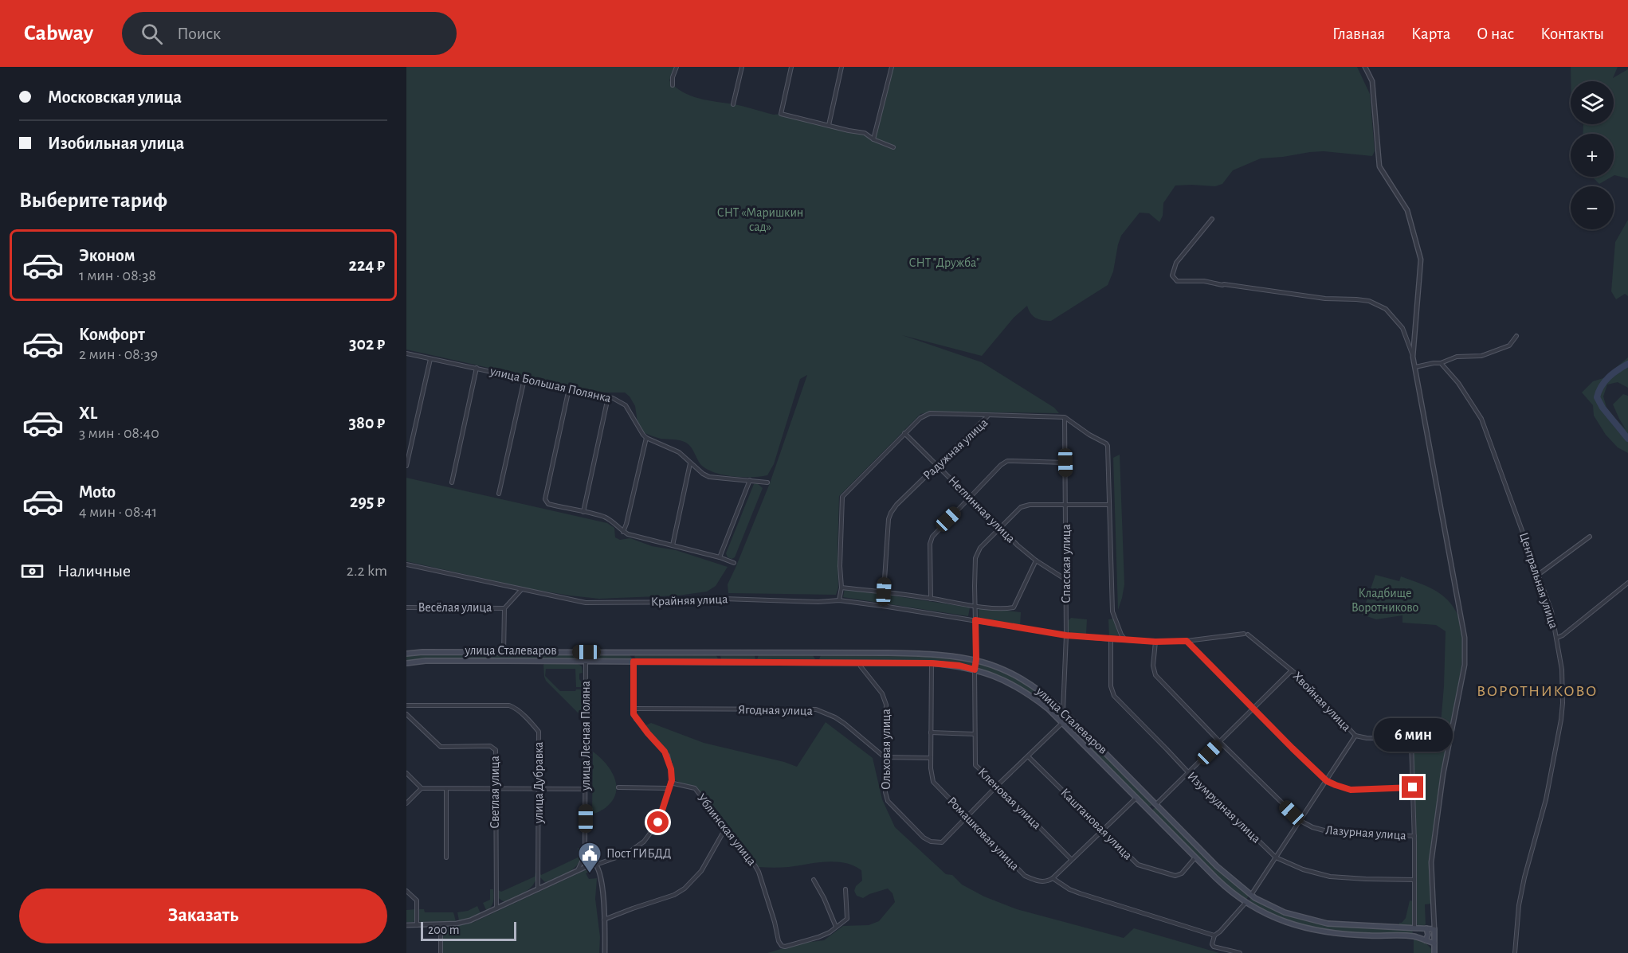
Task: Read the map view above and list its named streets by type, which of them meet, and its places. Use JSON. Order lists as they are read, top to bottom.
{
  "streets": {
    "main road": ["улица Сталеваров"],
    "street": [
      "улица Большая Полянка",
      "Радужная улица",
      "Неглинная улица",
      "Спасская улица",
      "Центральная улица",
      "Крайняя улица",
      "Весёлая улица",
      "Хвойная улица",
      "Ягодная улица",
      "улица Лесная Поляна",
      "Ольховая улица",
      "улица Дубравка",
      "Светлая улица",
      "Кленовая улица",
      "Изумрудная улица",
      "Каштановая улица",
      "Ублинская улица",
      "Лазурная улица",
      "Ромашковая улица"
    ]
  },
  "crossings": [
    ["Радужная улица", "Неглинная улица"],
    ["Радужная улица", "Спасская улица"],
    ["Неглинная улица", "Спасская улица"],
    ["Спасская улица", "улица Сталеваров"],
    ["Спасская улица", "Хвойная улица"],
    ["Крайняя улица", "Весёлая улица"],
    ["Крайняя улица", "Хвойная улица"],
    ["Весёлая улица", "улица Сталеваров"],
    ["улица Сталеваров", "улица Лесная Поляна"],
    ["улица Сталеваров", "Ольховая улица"],
    ["улица Сталеваров", "Кленовая улица"],
    ["улица Сталеваров", "Каштановая улица"],
    ["улица Сталеваров", "Ромашковая улица"],
    ["Хвойная улица", "Изумрудная улица"],
    ["Хвойная улица", "Лазурная улица"],
    ["Ягодная улица", "Ольховая улица"],
    ["Ольховая улица", "Ромашковая улица"]
  ],
  "districts": ["ВОРОТНИКОВО"],
  "parks": ["СНТ «Маришкин сад»", "СНТ \"Дружба\"", "Кладбище Воротниково"],
  "places": {
    "public building": ["Пост ГИБДД"]
  },
  "scale_bar": "200 m",
  "page": {
    "header": "Cabway",
    "search": "Поиск",
    "nav": [
      "Главная",
      "Карта",
      "О нас",
      "Контакты"
    ],
    "banner": ["Московская улица", "Изобильная улица"],
    "map_buttons": ["+", "−"],
    "heading": "Выберите тариф",
    "list": [
      {
        "name": "Эконом",
        "note": "1 мин · 08:38",
        "value": "224 ₽"
      },
      {
        "name": "Комфорт",
        "note": "2 мин · 08:39",
        "value": "302 ₽"
      },
      {
        "name": "XL",
        "note": "3 мин · 08:40",
        "value": "380 ₽"
      },
      {
        "name": "Moto",
        "note": "4 мин · 08:41",
        "value": "295 ₽"
      }
    ],
    "pay": ["Наличные", "2.2 km"],
    "bubble": "6 мин",
    "buttons": "Заказать",
    "scale": "200 m"
  }
}
